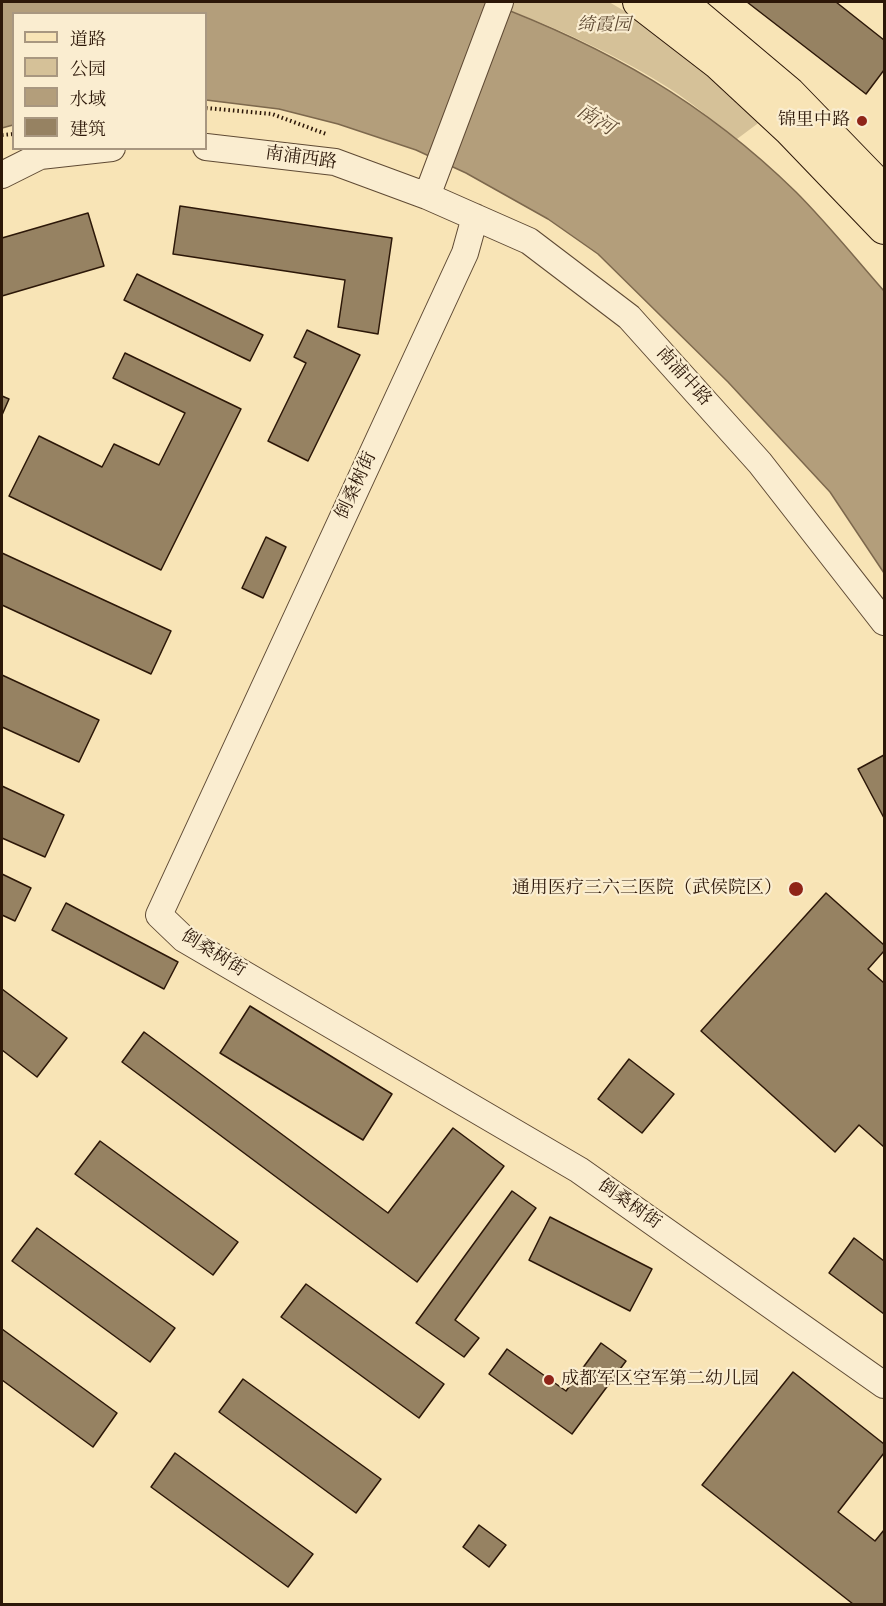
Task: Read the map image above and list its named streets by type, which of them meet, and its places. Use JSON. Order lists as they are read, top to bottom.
{
  "streets": {
    "street": ["南浦西路", "南浦中路", "倒桑树街"]
  },
  "crossings": [
    ["南浦西路", "南浦中路"],
    ["南浦中路", "倒桑树街"]
  ],
  "water": ["南河"],
  "parks": ["绮霞园"],
  "places": ["锦里中路", "通用医疗三六三医院（武侯院区）", "成都军区空军第二幼儿园"],
  "legend": [
    "道路",
    "公园",
    "水域",
    "建筑"
  ]
}
